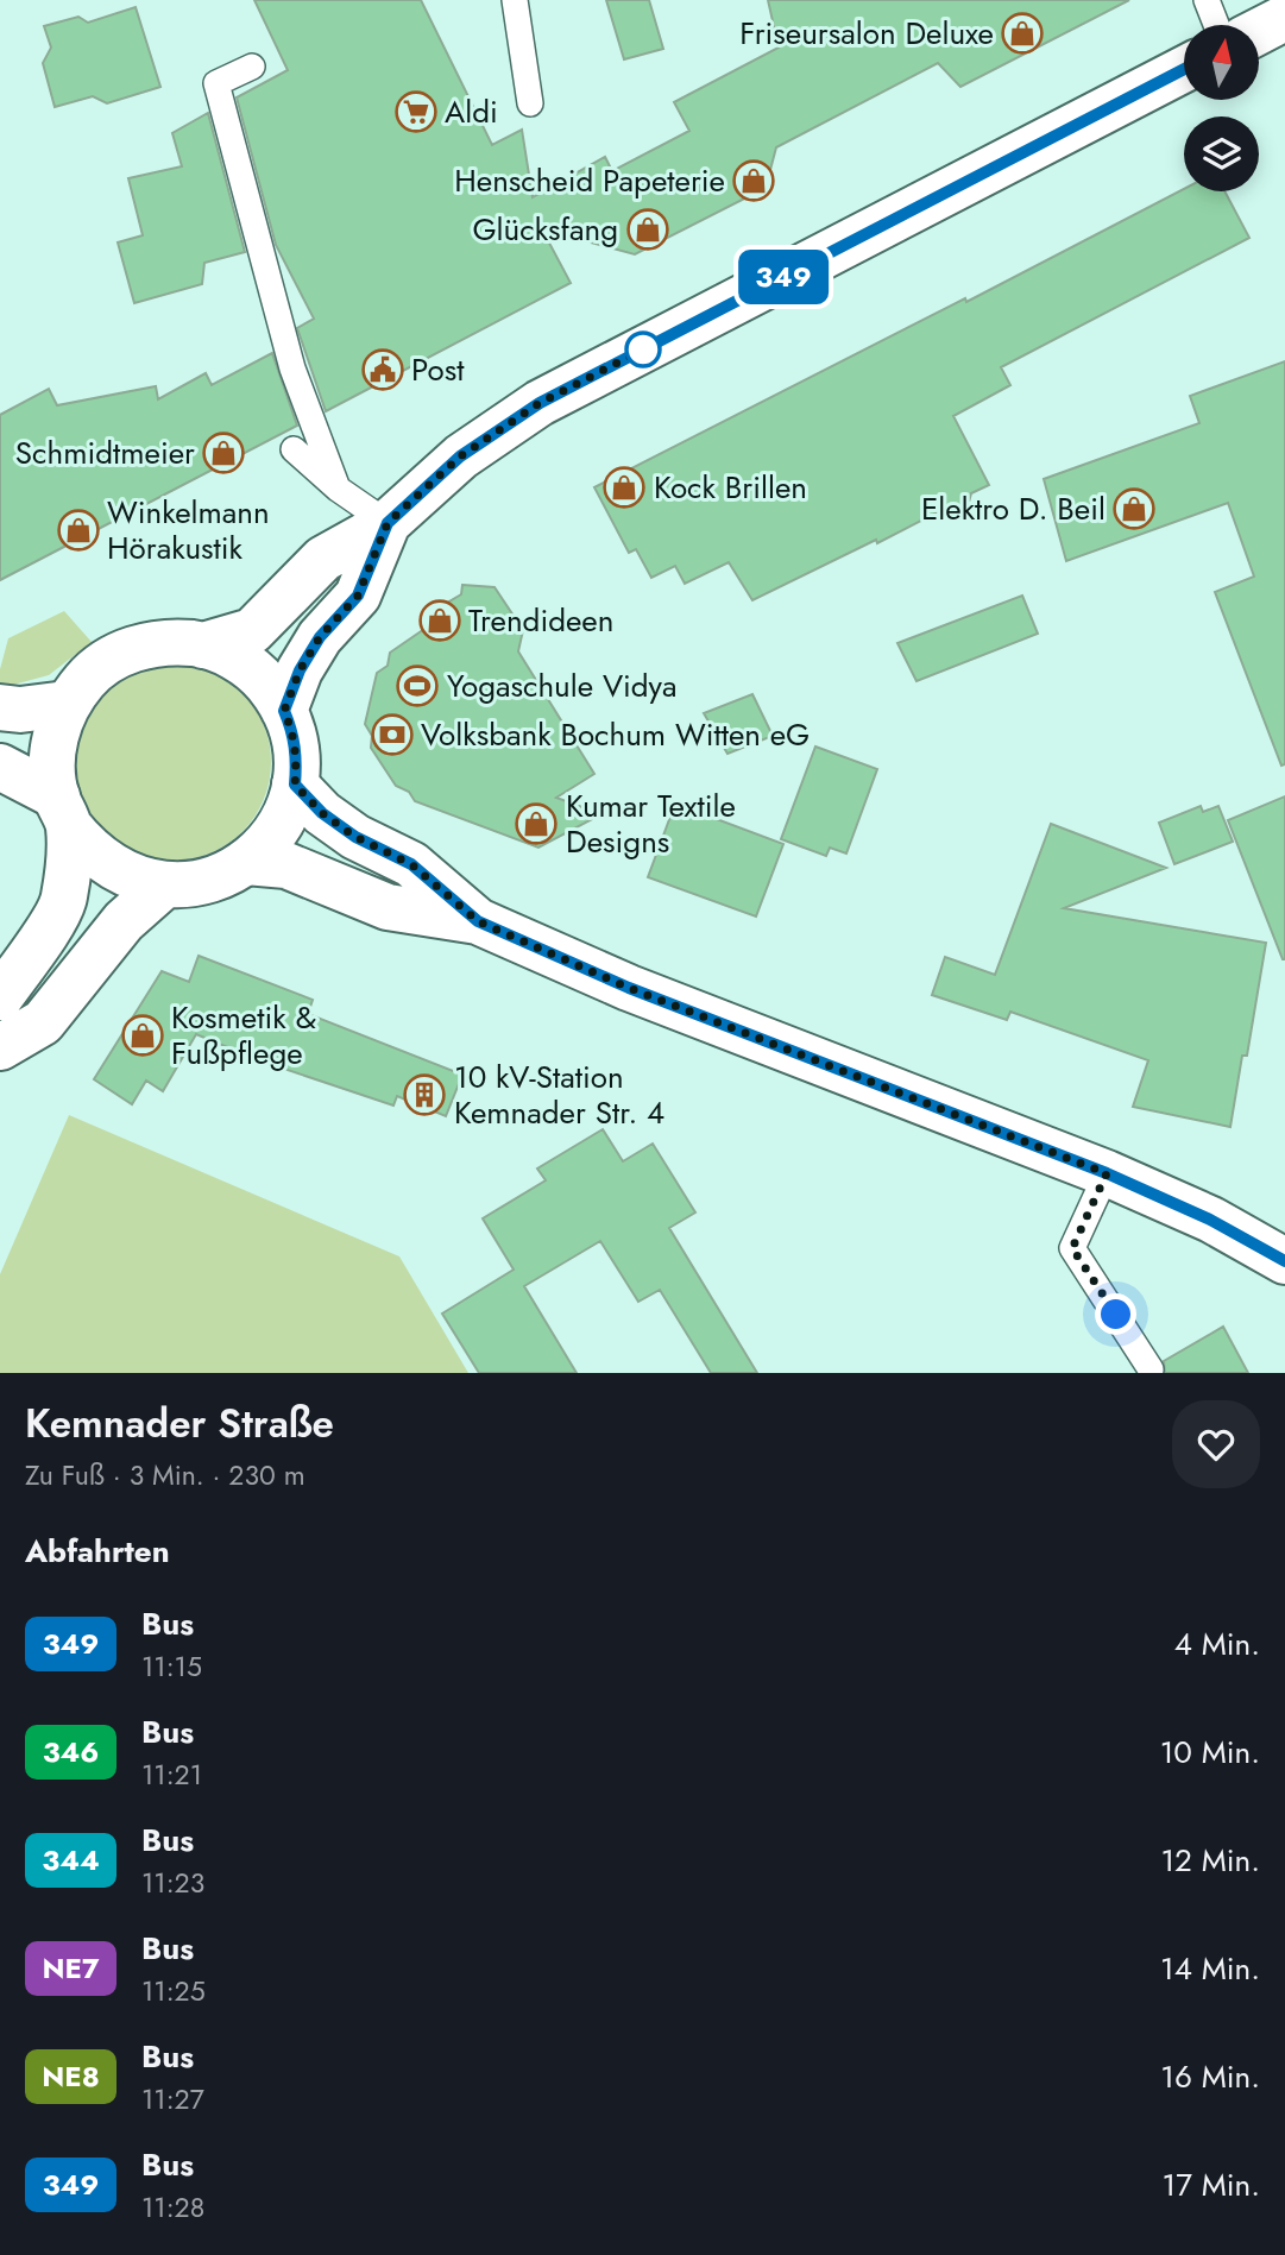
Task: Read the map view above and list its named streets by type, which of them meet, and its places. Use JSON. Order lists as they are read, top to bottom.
{
  "places": {
    "shop": [
      "Friseursalon Deluxe",
      "Henscheid Papeterie",
      "Glücksfang",
      "Schmidtmeier",
      "Kock Brillen",
      "Elektro D. Beil",
      "Winkelmann Hörakustik",
      "Trendideen",
      "Kumar Textile Designs",
      "Kosmetik & Fußpflege"
    ],
    "supermarket": ["Aldi"],
    "public building": ["Post"],
    "sports": ["Yogaschule Vidya"],
    "bank": ["Volksbank Bochum Witten eG"],
    "building": ["10 kV-Station Kemnader Str. 4"]
  },
  "lines": ["bus line 349"],
  "north": "top",
  "page": {
    "on_map": "349",
    "heading": [
      ["Kemnader Straße", "Zu Fuß · 3 Min. · 230 m"],
      "Abfahrten"
    ],
    "list": [
      {
        "mark": "349",
        "name": "Bus",
        "note": "11:15",
        "value": "4 Min."
      },
      {
        "mark": "346",
        "name": "Bus",
        "note": "11:21",
        "value": "10 Min."
      },
      {
        "mark": "344",
        "name": "Bus",
        "note": "11:23",
        "value": "12 Min."
      },
      {
        "mark": "NE7",
        "name": "Bus",
        "note": "11:25",
        "value": "14 Min."
      },
      {
        "mark": "NE8",
        "name": "Bus",
        "note": "11:27",
        "value": "16 Min."
      },
      {
        "mark": "349",
        "name": "Bus",
        "note": "11:28",
        "value": "17 Min."
      }
    ]
  }
}
